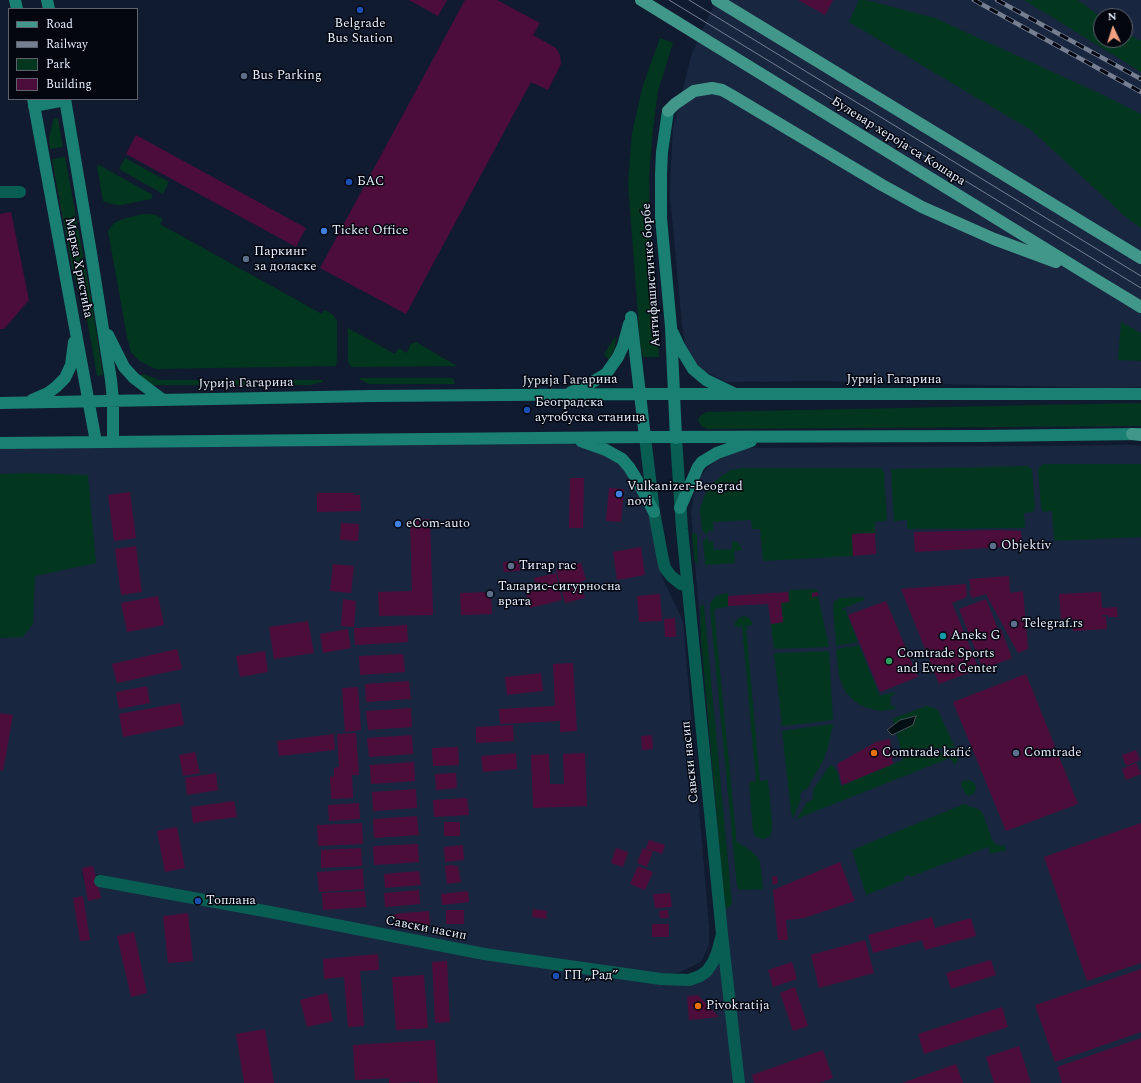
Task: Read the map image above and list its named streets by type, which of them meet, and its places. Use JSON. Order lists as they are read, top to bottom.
{
  "streets": {
    "main road": [
      "Булевар хероја са Кошара",
      "Марка Христића",
      "Антифашистичке борбе",
      "Јурија Гагарина"
    ],
    "street": ["Савски насип"]
  },
  "crossings": [
    ["Булевар хероја са Кошара", "Антифашистичке борбе"],
    ["Марка Христића", "Јурија Гагарина"],
    ["Антифашистичке борбе", "Јурија Гагарина"],
    ["Антифашистичке борбе", "Савски насип"]
  ],
  "places": [
    "Belgrade Bus Station",
    "Bus Parking",
    "БАС",
    "Ticket Office",
    "Паркинг за доласке",
    "Београдска аутобуска станица",
    "Vulkanizer-Beograd novi",
    "eCom-auto",
    "Objektiv",
    "Тигар гас",
    "Таларис-сигурносна врата",
    "Telegraf.rs",
    "Aneks G",
    "Comtrade Sports and Event Center",
    "Comtrade kafić",
    "Comtrade",
    "Топлана",
    "ГП „Рад”",
    "Pivokratija"
  ],
  "legend": [
    "Road",
    "Railway",
    "Park",
    "Building"
  ],
  "north": "top"
}
